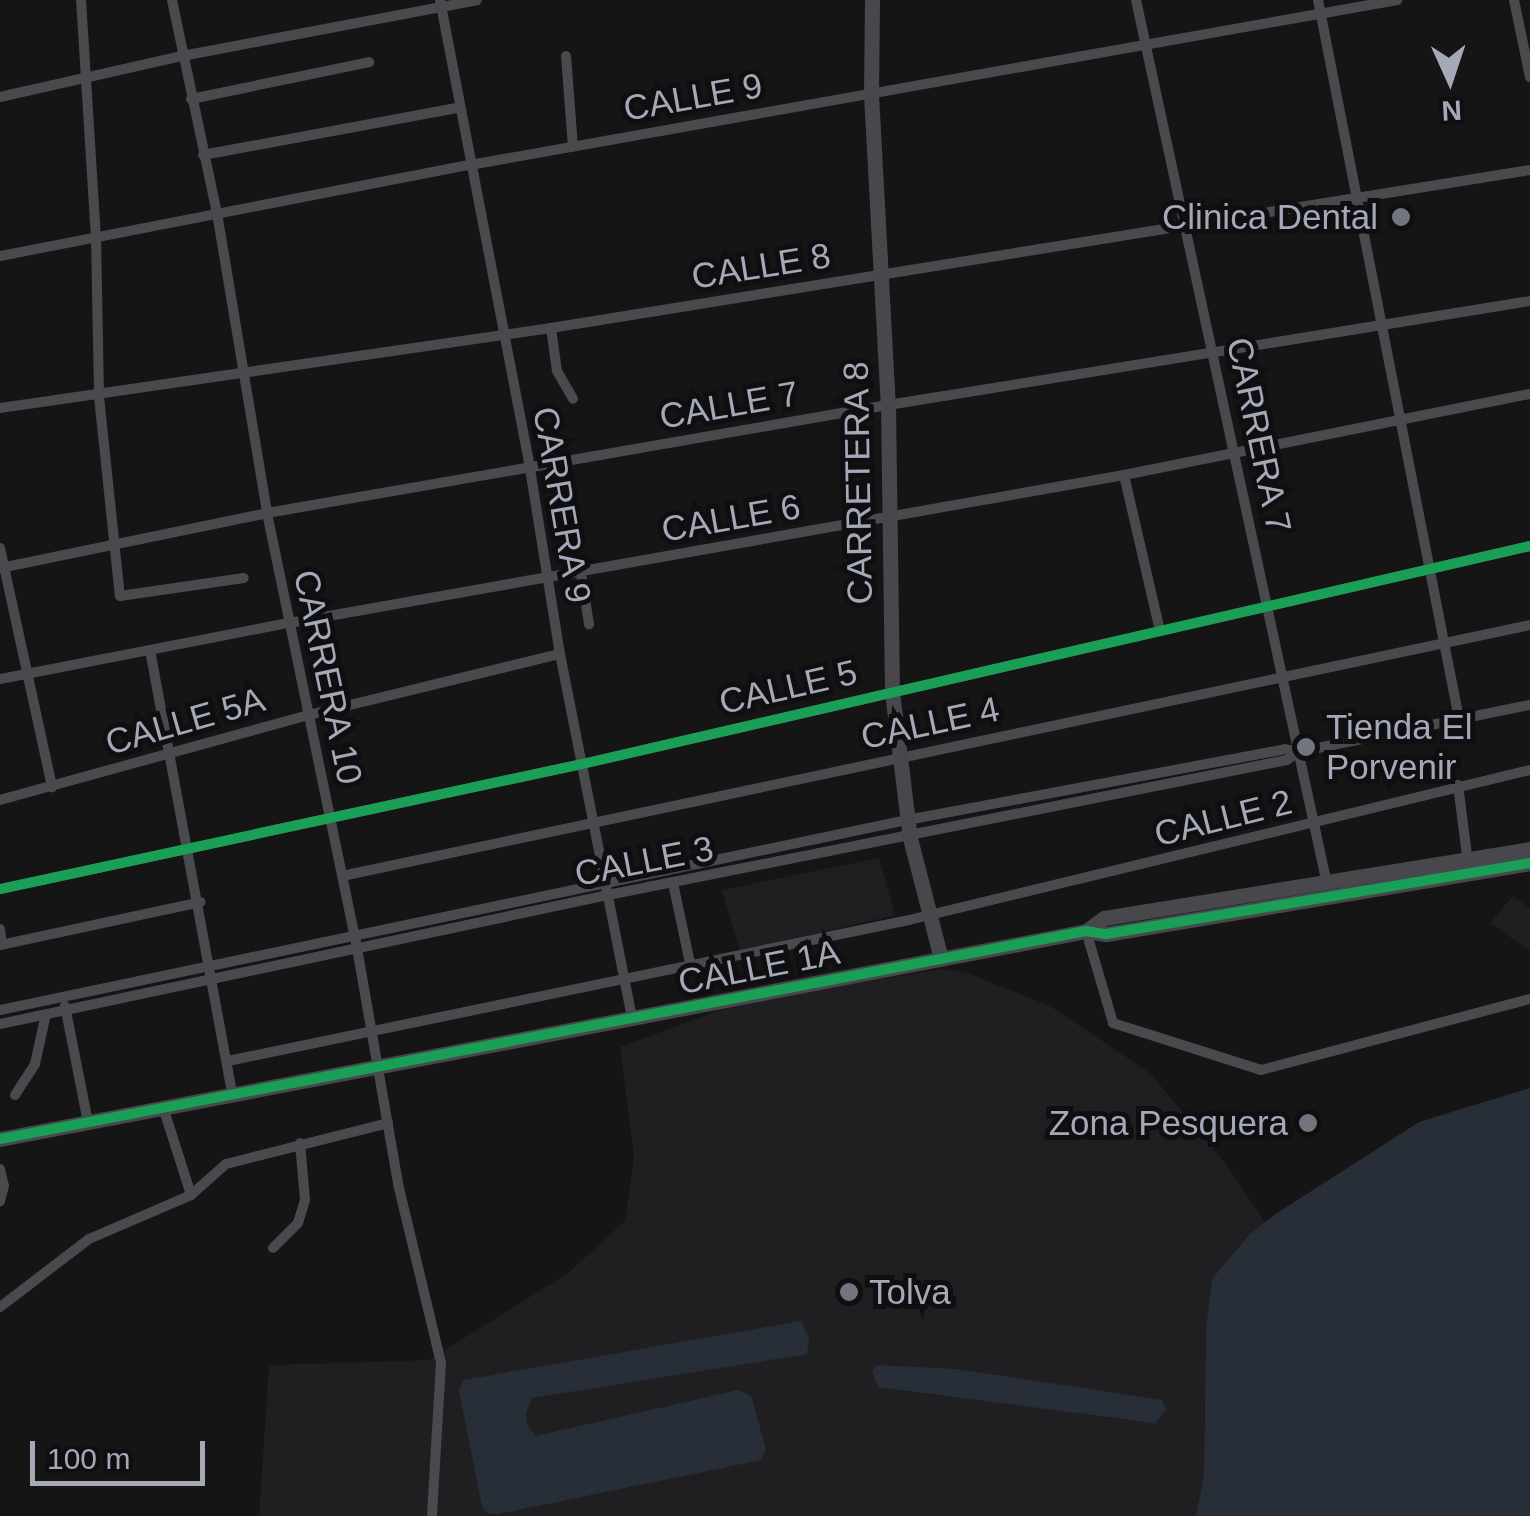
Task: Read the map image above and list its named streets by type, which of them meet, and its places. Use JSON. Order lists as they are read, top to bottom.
{
  "streets": {
    "street": [
      "CALLE 9",
      "CALLE 8",
      "CALLE 7",
      "CARRERA 7",
      "CARRETERA 8",
      "CARRERA 9",
      "CALLE 6",
      "CARRERA 10",
      "CALLE 5",
      "CALLE 5A",
      "CALLE 4",
      "CALLE 2",
      "CALLE 3",
      "CALLE 1A"
    ]
  },
  "crossings": [
    ["CALLE 9", "CARRERA 7"],
    ["CALLE 9", "CARRETERA 8"],
    ["CALLE 9", "CARRERA 9"],
    ["CALLE 9", "CARRERA 10"],
    ["CALLE 8", "CARRERA 7"],
    ["CALLE 8", "CARRETERA 8"],
    ["CALLE 8", "CARRERA 9"],
    ["CALLE 8", "CARRERA 10"],
    ["CALLE 7", "CARRERA 7"],
    ["CALLE 7", "CARRETERA 8"],
    ["CALLE 7", "CARRERA 9"],
    ["CALLE 7", "CARRERA 10"],
    ["CARRERA 7", "CALLE 6"],
    ["CARRERA 7", "CALLE 5"],
    ["CARRERA 7", "CALLE 4"],
    ["CARRERA 7", "CALLE 2"],
    ["CARRERA 7", "CALLE 3"],
    ["CARRERA 7", "CALLE 1A"],
    ["CARRETERA 8", "CALLE 6"],
    ["CARRETERA 8", "CALLE 5"],
    ["CARRETERA 8", "CALLE 4"],
    ["CARRETERA 8", "CALLE 2"],
    ["CARRETERA 8", "CALLE 3"],
    ["CARRETERA 8", "CALLE 1A"],
    ["CARRERA 9", "CALLE 6"],
    ["CARRERA 9", "CALLE 5"],
    ["CARRERA 9", "CALLE 5A"],
    ["CARRERA 9", "CALLE 4"],
    ["CARRERA 9", "CALLE 2"],
    ["CARRERA 9", "CALLE 3"],
    ["CARRERA 9", "CALLE 1A"],
    ["CALLE 6", "CARRERA 10"],
    ["CARRERA 10", "CALLE 5"],
    ["CARRERA 10", "CALLE 5A"],
    ["CARRERA 10", "CALLE 4"],
    ["CARRERA 10", "CALLE 2"],
    ["CARRERA 10", "CALLE 3"],
    ["CARRERA 10", "CALLE 1A"]
  ],
  "places": [
    "Clinica Dental",
    "Tienda El Porvenir",
    "Zona Pesquera",
    "Tolva"
  ],
  "scale_bar": "100 m",
  "north": "bottom"
}
